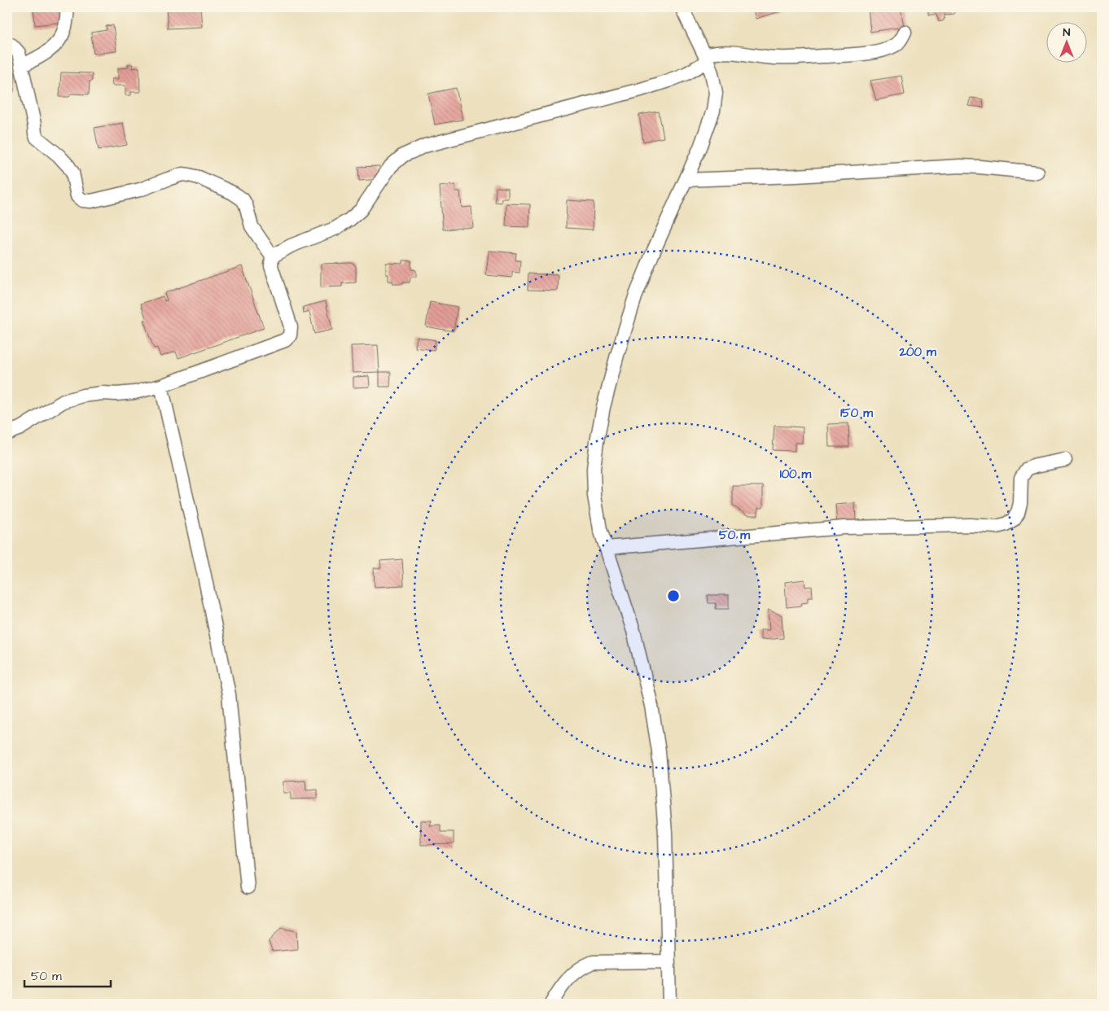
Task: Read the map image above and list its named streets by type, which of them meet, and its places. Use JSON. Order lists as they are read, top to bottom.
{
  "scale_bar": "50 m",
  "north": "top",
  "rings": [
    "200 m",
    "150 m",
    "100 m",
    "50 m"
  ]
}
